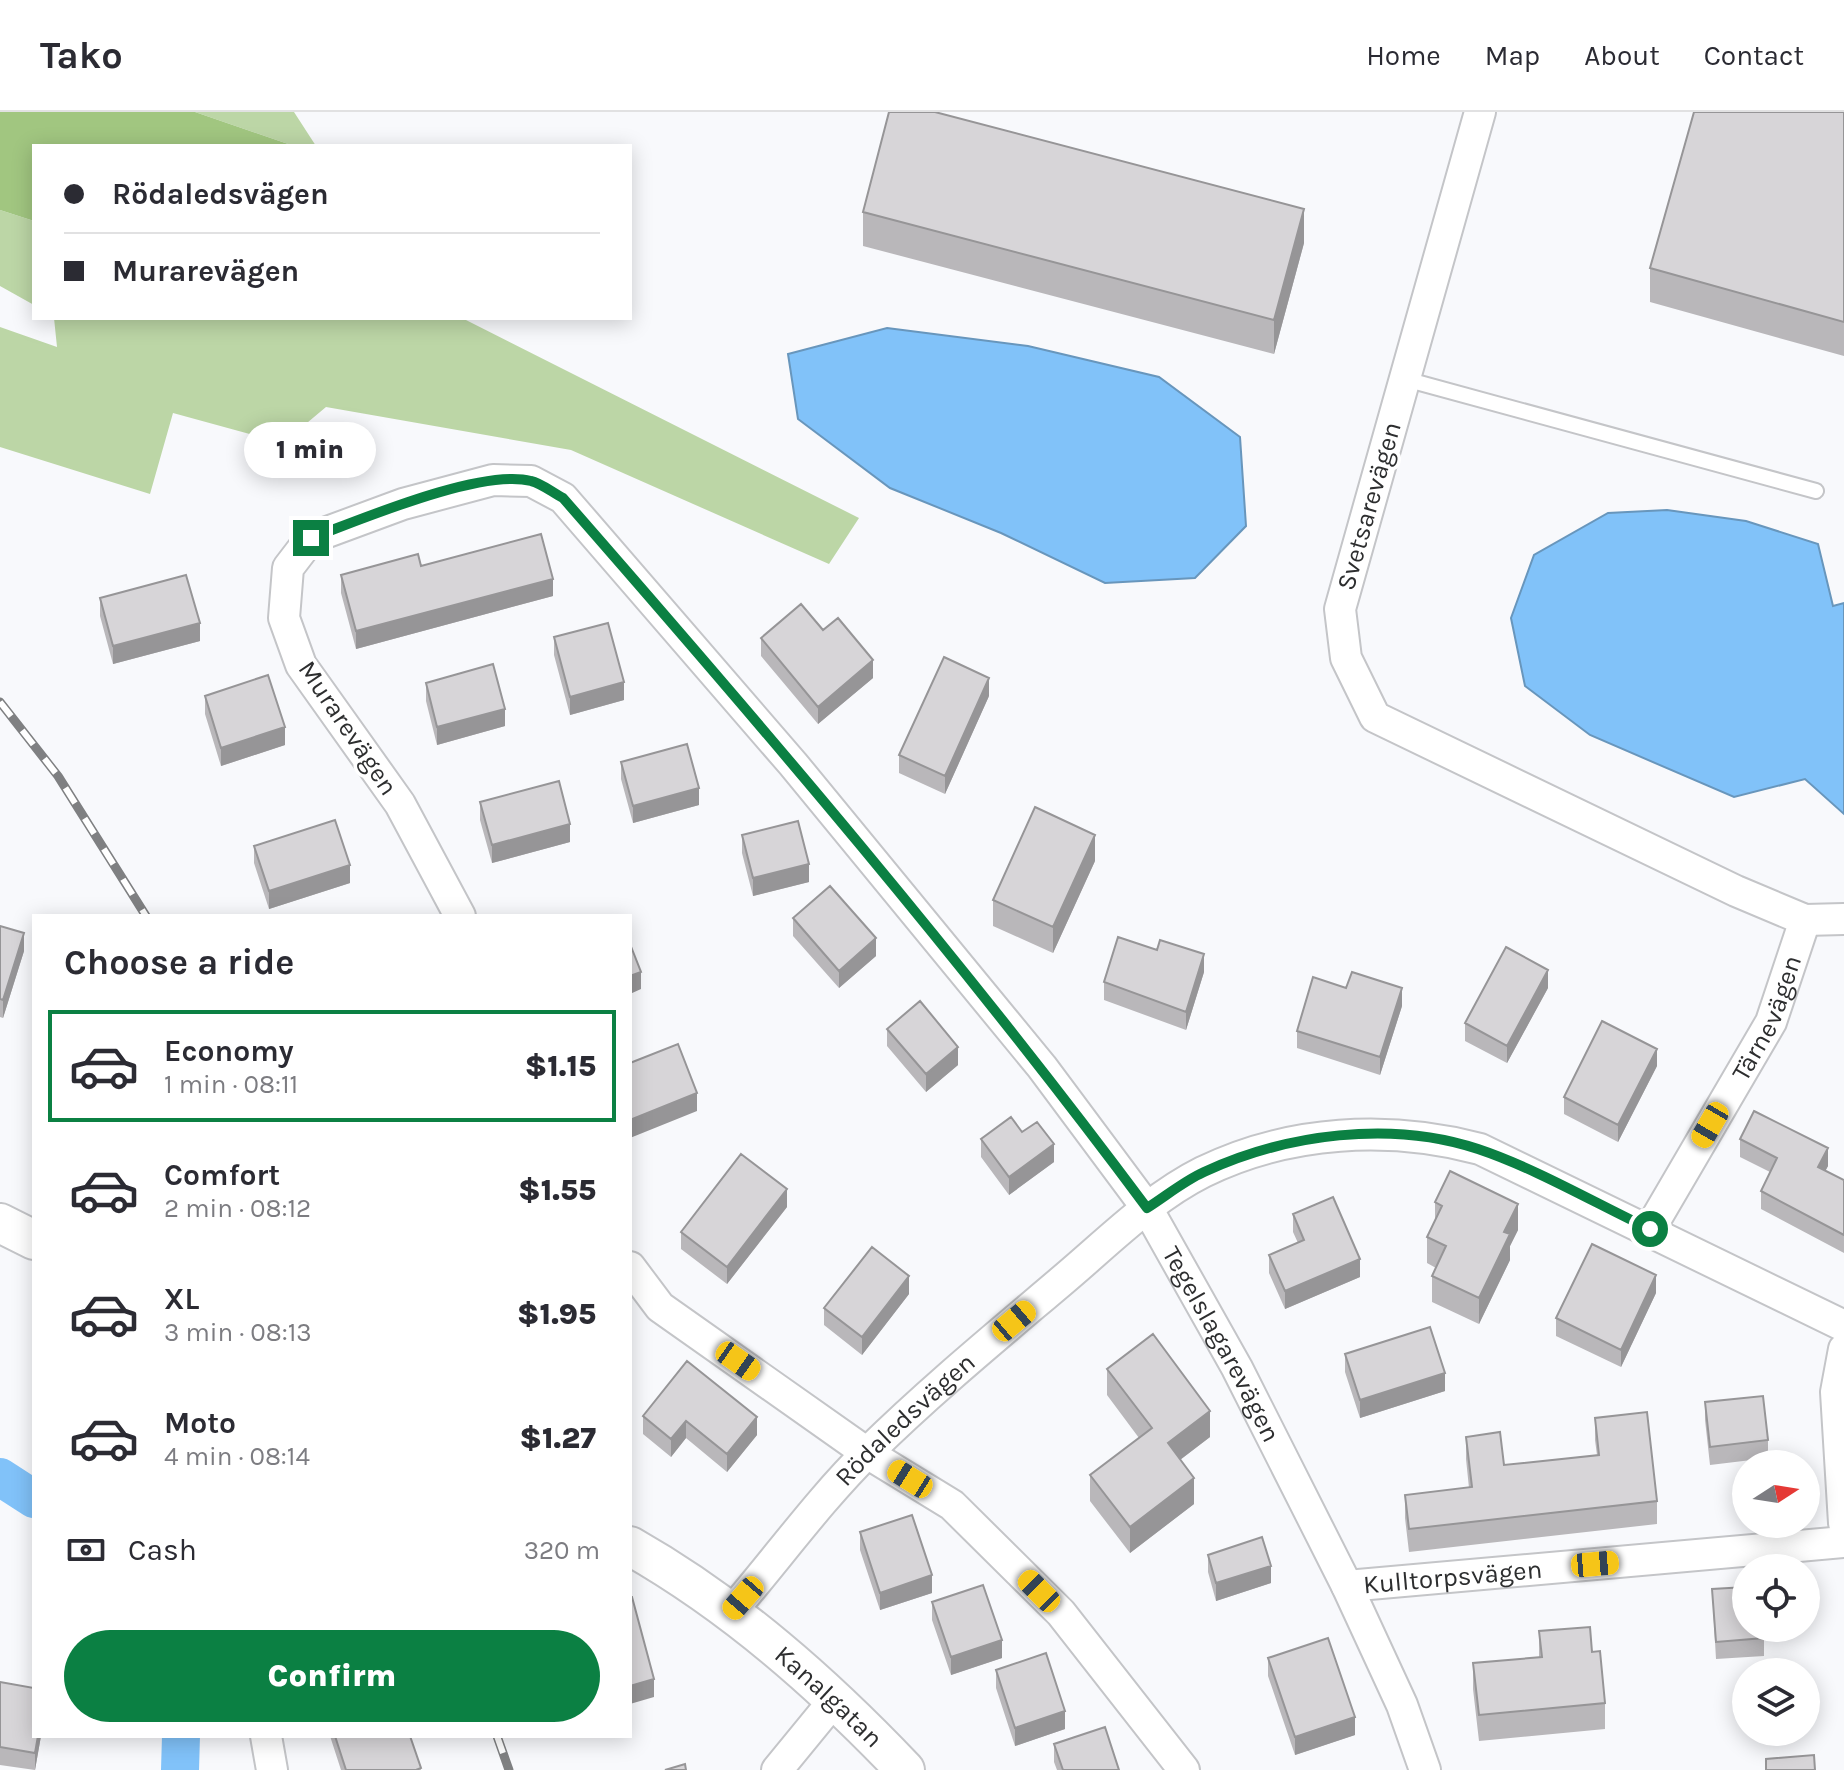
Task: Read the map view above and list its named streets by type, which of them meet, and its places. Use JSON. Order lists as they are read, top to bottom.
{
  "streets": {
    "street": [
      "Svetsarevägen",
      "Murarevägen",
      "Tärnevägen",
      "Tegelslagarevägen",
      "Rödaledsvägen",
      "Kulltorpsvägen",
      "Kanalgatan"
    ]
  },
  "crossings": [
    ["Svetsarevägen", "Tärnevägen"],
    ["Murarevägen", "Tegelslagarevägen"],
    ["Tärnevägen", "Rödaledsvägen"],
    ["Tegelslagarevägen", "Rödaledsvägen"],
    ["Tegelslagarevägen", "Kulltorpsvägen"],
    ["Rödaledsvägen", "Kanalgatan"]
  ],
  "north": "right",
  "page": {
    "header": "Tako",
    "nav": [
      "Home",
      "Map",
      "About",
      "Contact"
    ],
    "banner": ["Rödaledsvägen", "Murarevägen"],
    "bubble": "1 min",
    "heading": "Choose a ride",
    "list": [
      {
        "name": "Economy",
        "note": "1 min · 08:11",
        "value": "$1.15"
      },
      {
        "name": "Comfort",
        "note": "2 min · 08:12",
        "value": "$1.55"
      },
      {
        "name": "XL",
        "note": "3 min · 08:13",
        "value": "$1.95"
      },
      {
        "name": "Moto",
        "note": "4 min · 08:14",
        "value": "$1.27"
      }
    ],
    "pay": ["Cash", "320 m"],
    "buttons": "Confirm"
  }
}
